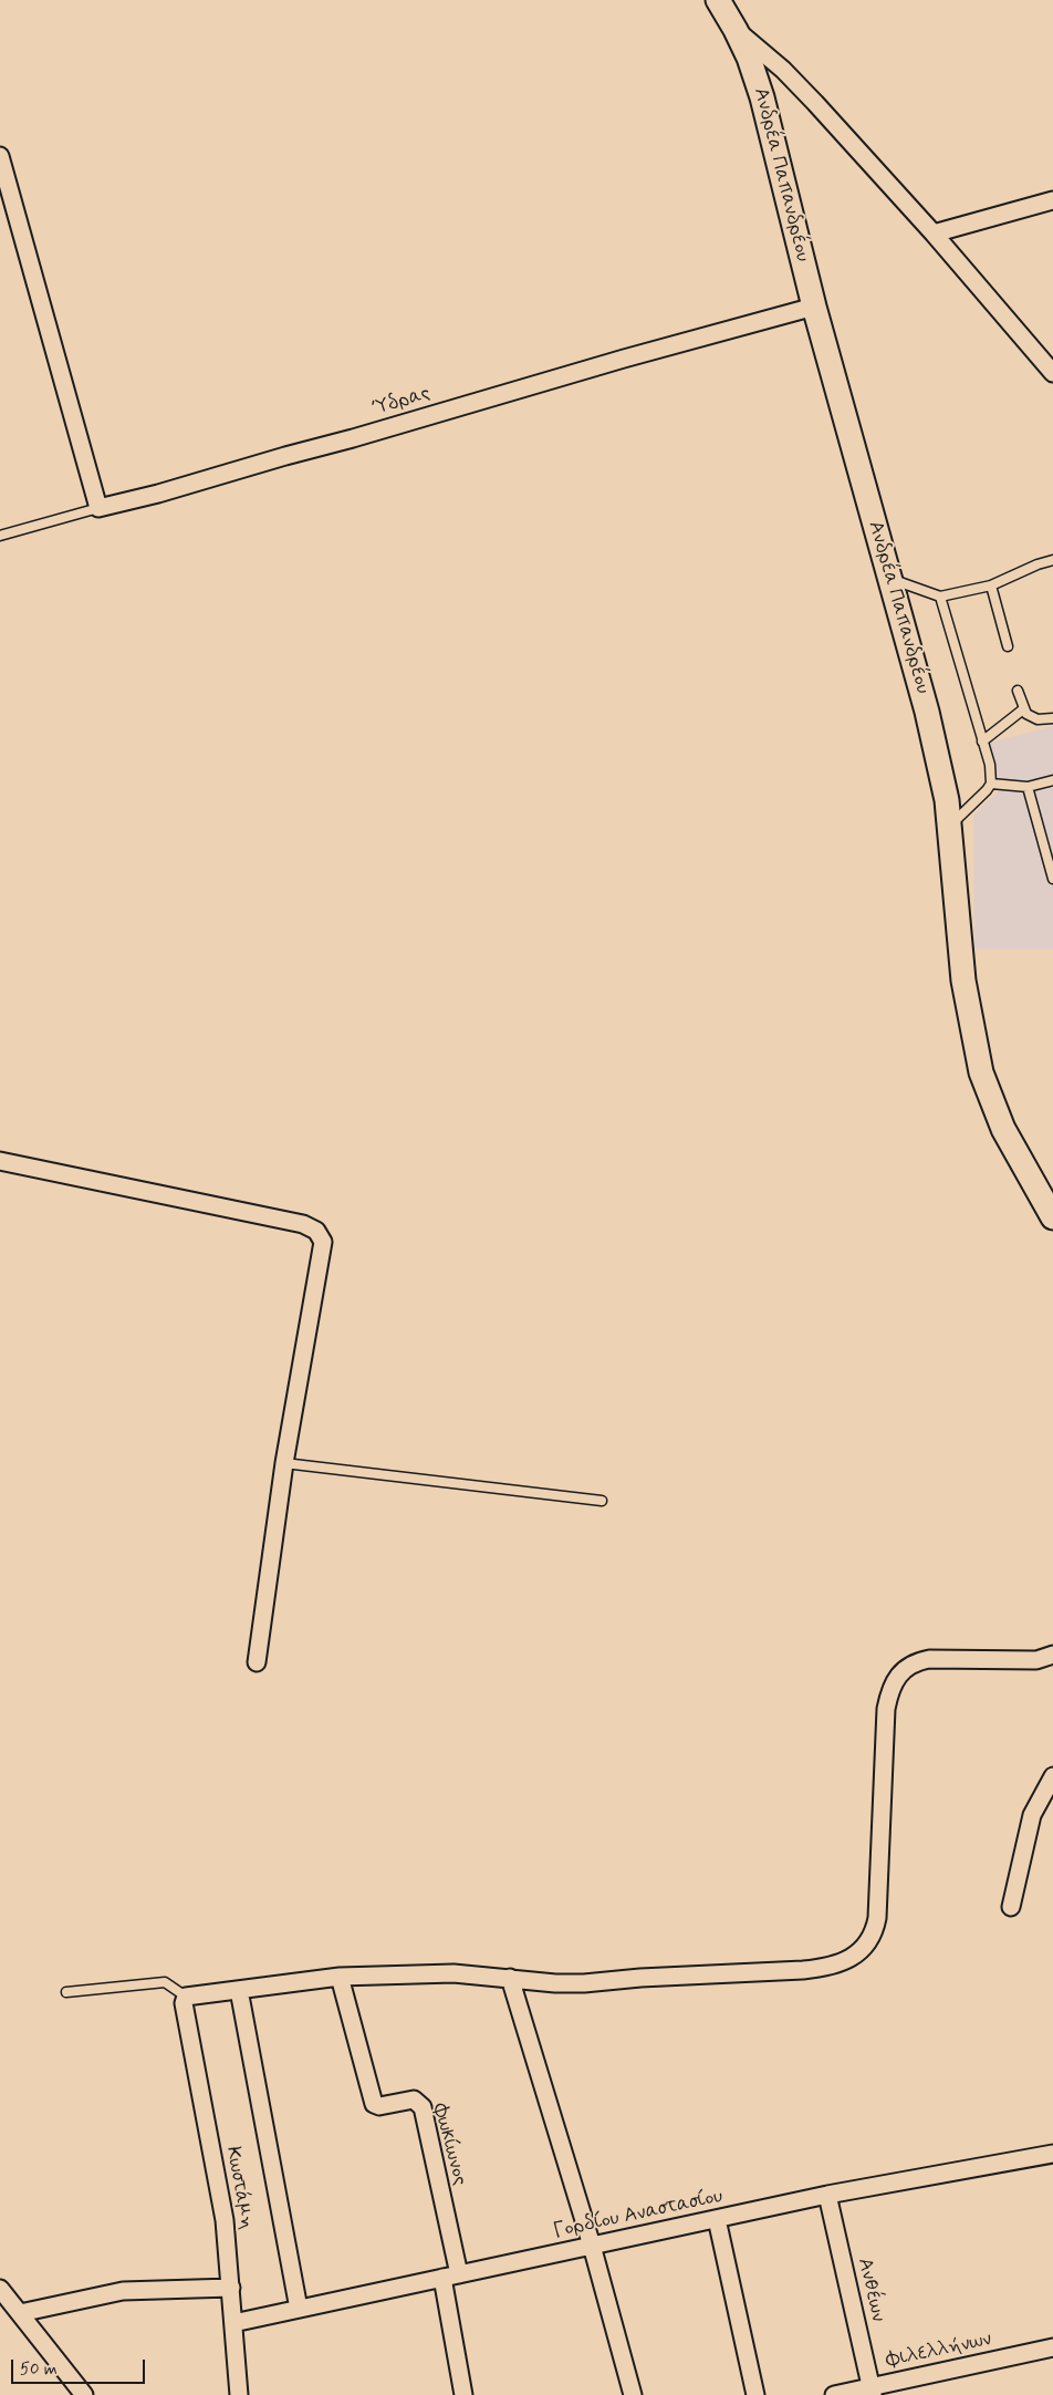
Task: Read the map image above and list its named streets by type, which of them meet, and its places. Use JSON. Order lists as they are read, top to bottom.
{
  "streets": {
    "main road": ["Ανδρέα Παπανδρέου"],
    "street": [
      "Ύδρας",
      "Φωκίωνος",
      "Κωστάμη",
      "Γορδίου Αναστασίου",
      "Ανθέων",
      "Φιλελλήνων"
    ]
  },
  "crossings": [
    ["Ανδρέα Παπανδρέου", "Ύδρας"],
    ["Φωκίωνος", "Γορδίου Αναστασίου"],
    ["Κωστάμη", "Γορδίου Αναστασίου"],
    ["Γορδίου Αναστασίου", "Ανθέων"],
    ["Ανθέων", "Φιλελλήνων"]
  ],
  "scale_bar": "50 m"
}
